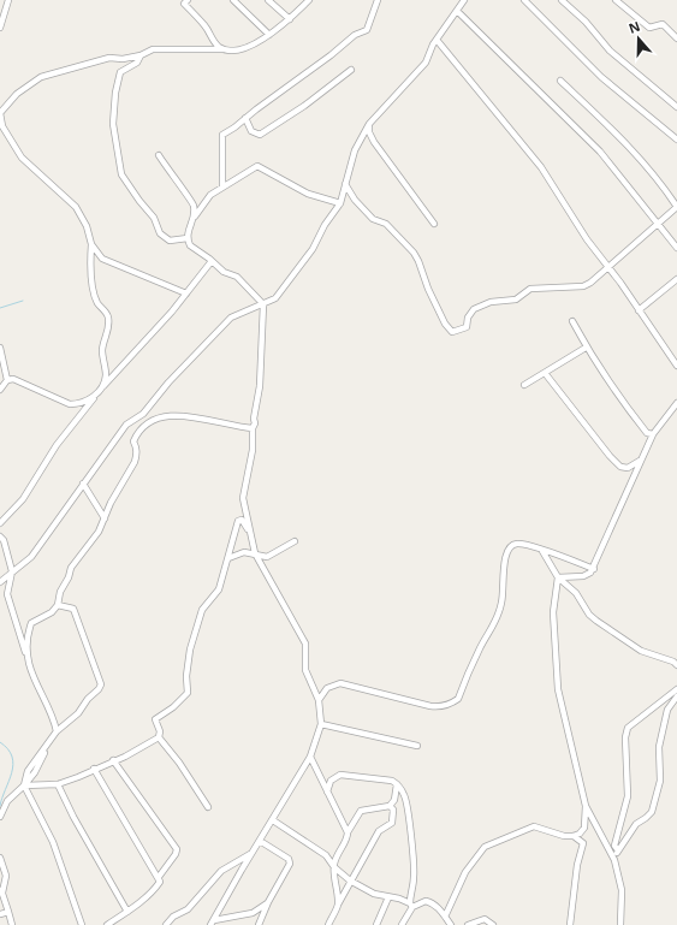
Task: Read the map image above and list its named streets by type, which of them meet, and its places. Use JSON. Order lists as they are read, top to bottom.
{
  "north": "top"
}
